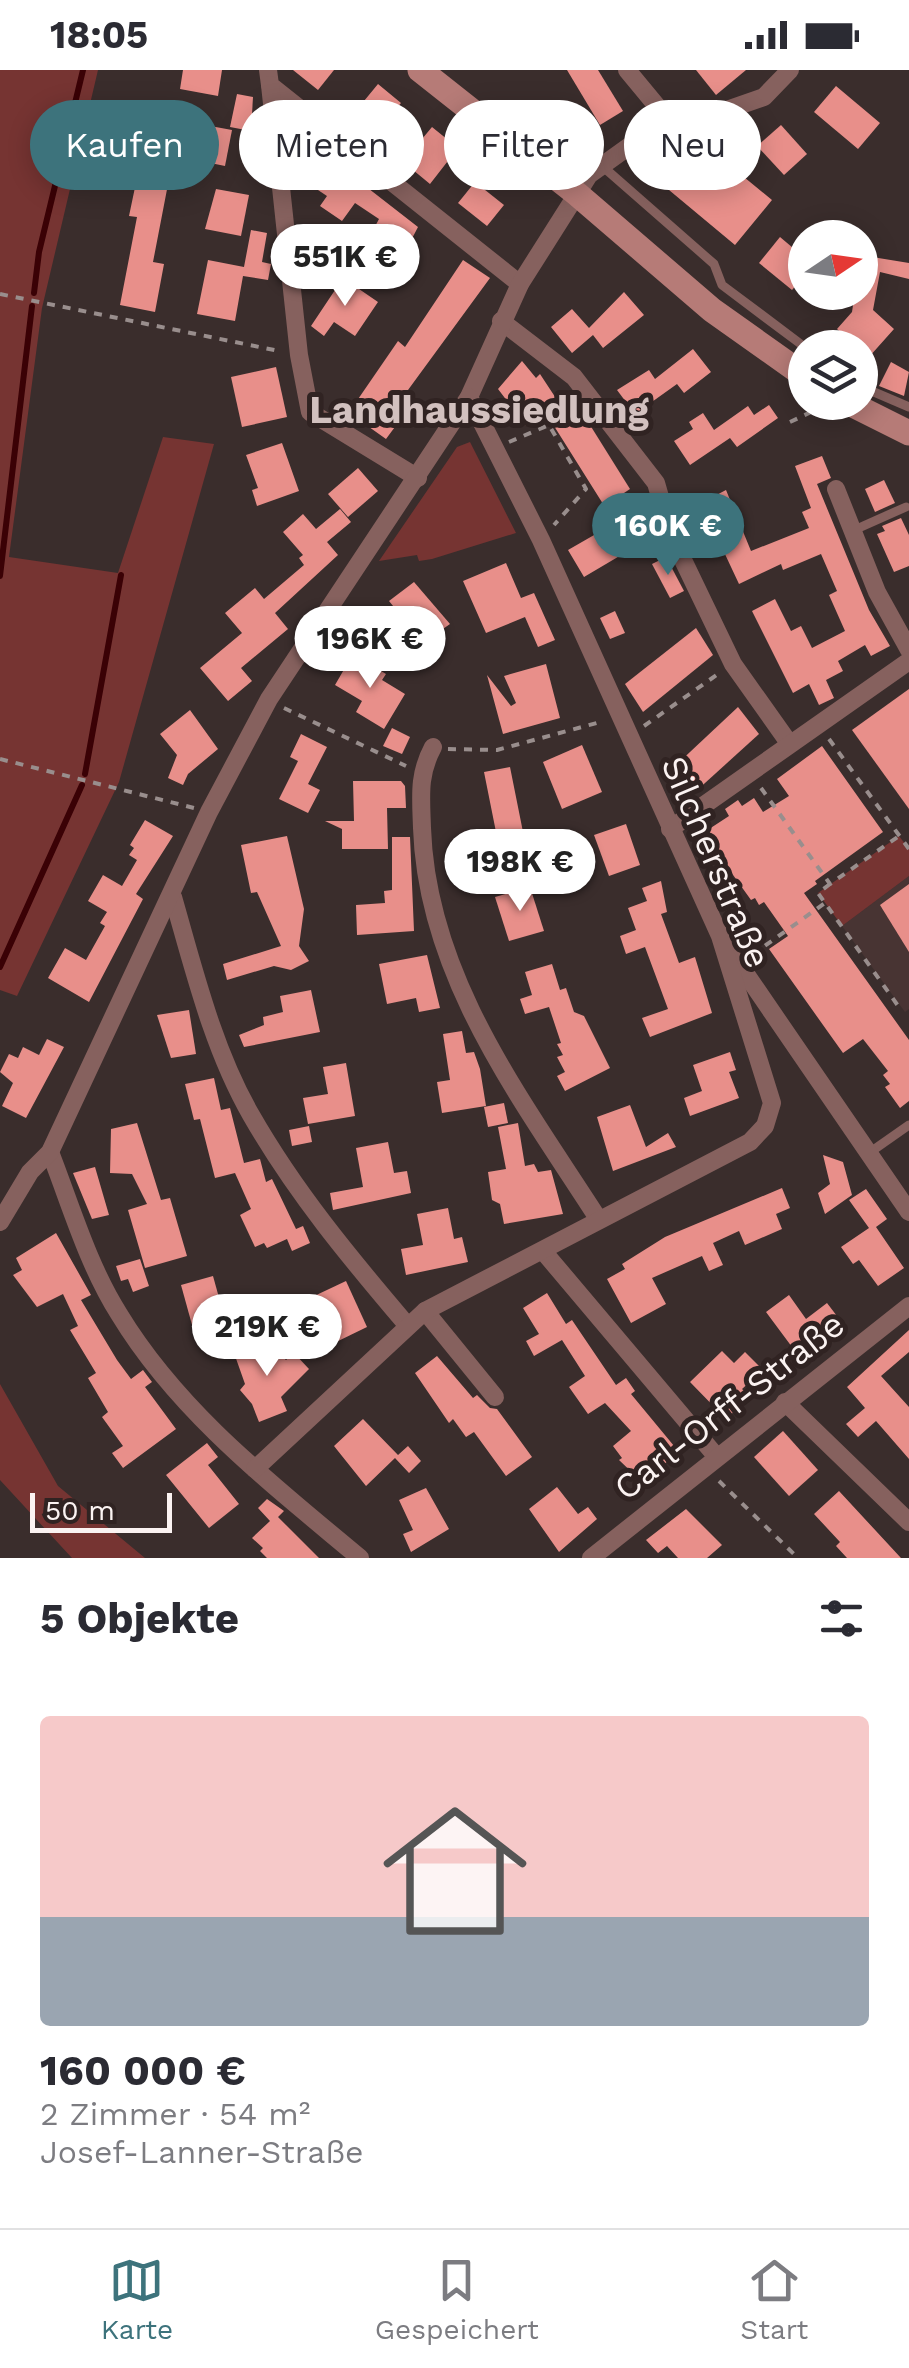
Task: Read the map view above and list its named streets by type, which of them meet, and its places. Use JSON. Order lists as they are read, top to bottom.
{
  "streets": {
    "street": ["Silcherstraße", "Carl-Orff-Straße"]
  },
  "districts": ["Landhaussiedlung"],
  "scale_bar": "50 m",
  "north": "right",
  "page": {
    "status": "18:05",
    "chip": [
      "Kaufen",
      "Mieten",
      "Filter",
      "Neu"
    ],
    "price": [
      "551K €",
      "160K €",
      "196K €",
      "198K €",
      "219K €"
    ],
    "scale": "50 m",
    "heading": "5 Objekte",
    "list": [
      {
        "name": "160 000 €",
        "note": "2 Zimmer · 54 m² · Josef-Lanner-Straße"
      }
    ],
    "tabs": ["Karte", "Gespeichert", "Start"]
  }
}
